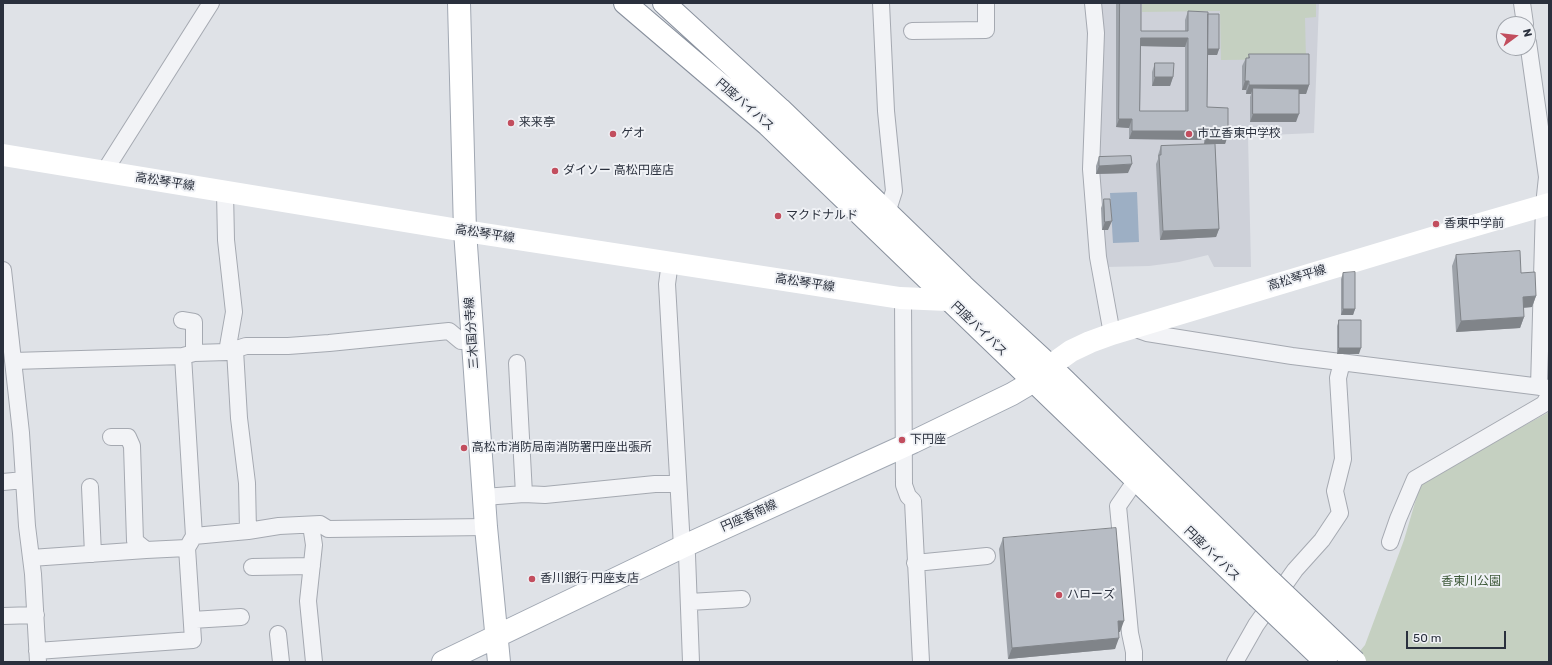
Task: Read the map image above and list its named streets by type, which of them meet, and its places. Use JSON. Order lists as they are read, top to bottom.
{
  "streets": {
    "main road": [
      "円座バイパス",
      "高松琴平線",
      "三木国分寺線",
      "円座香南線"
    ]
  },
  "crossings": [
    ["円座バイパス", "高松琴平線"],
    ["円座バイパス", "円座香南線"],
    ["高松琴平線", "三木国分寺線"],
    ["高松琴平線", "円座香南線"],
    ["三木国分寺線", "円座香南線"]
  ],
  "parks": ["香東川公園"],
  "places": [
    "来来亭",
    "ゲオ",
    "市立香東中学校",
    "ダイソー 高松円座店",
    "マクドナルド",
    "香東中学前",
    "下円座",
    "高松市消防局南消防署円座出張所",
    "香川銀行 円座支店",
    "ハローズ"
  ],
  "scale_bar": "50 m",
  "north": "right"
}
